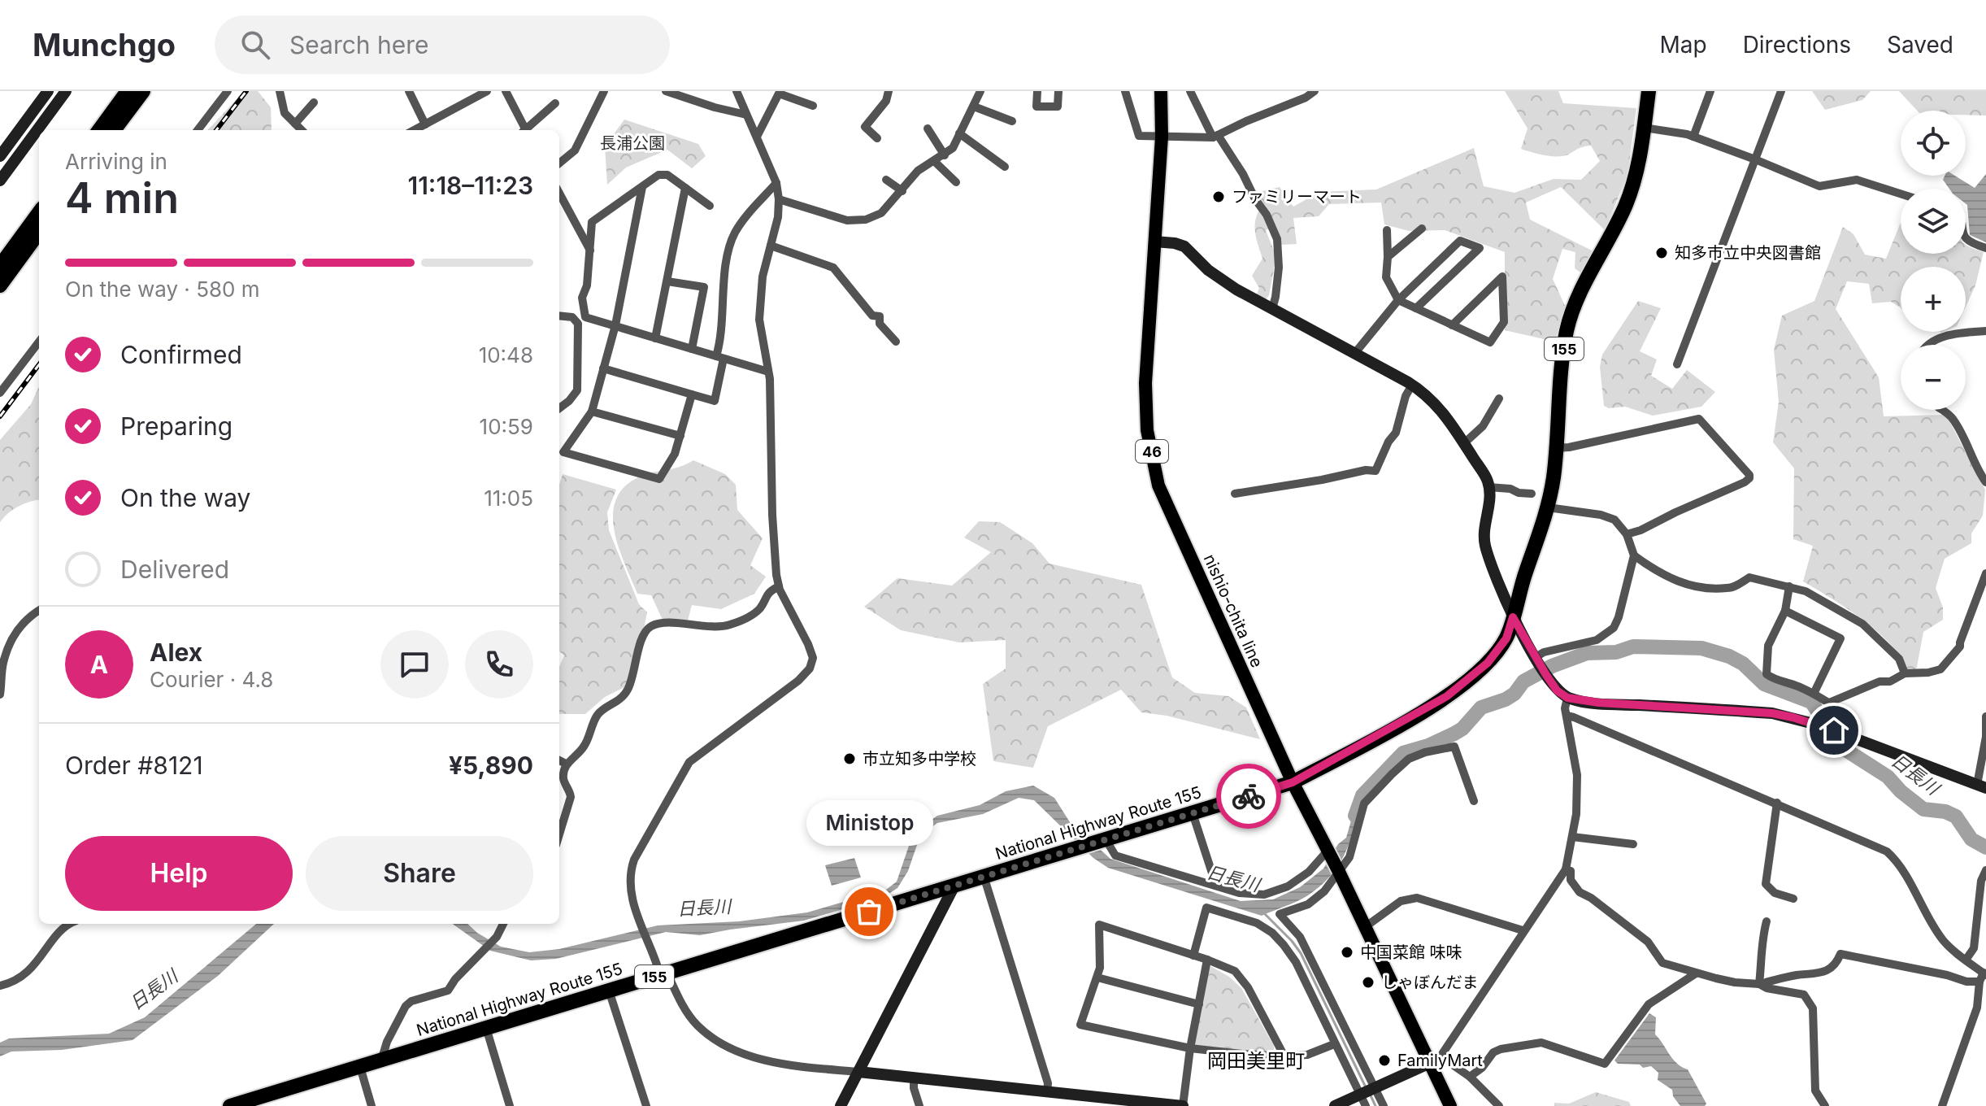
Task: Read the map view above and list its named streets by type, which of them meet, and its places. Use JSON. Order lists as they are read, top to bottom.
{
  "streets": {
    "highway": ["155", "National Highway Route 155"],
    "main road": ["46", "nishio-chita line"]
  },
  "crossings": [
    ["nishio-chita line", "National Highway Route 155"]
  ],
  "districts": ["岡田美里町"],
  "water": ["日長川"],
  "parks": ["長浦公園"],
  "places": [
    "ファミリーマート",
    "知多市立中央図書館",
    "市立知多中学校",
    "Ministop",
    "中国菜館 味味",
    "しゃぼんだま",
    "FamilyMart"
  ],
  "page": {
    "header": "Munchgo",
    "search": "Search here",
    "nav": ["Map", "Directions", "Saved"],
    "map_buttons": ["+", "−"],
    "heading": ["4 min", "Arriving in", "11:18–11:23"],
    "panel": [
      "Alex",
      "Courier · 4.8",
      "Order #8121",
      "¥5,890"
    ],
    "bar": "On the way · 580 m",
    "list": [
      ["Confirmed", "10:48"],
      ["Preparing", "10:59"],
      ["On the way", "11:05"],
      "Delivered"
    ],
    "round": "A",
    "bubble": "Ministop",
    "buttons": ["Help", "Share"]
  }
}
